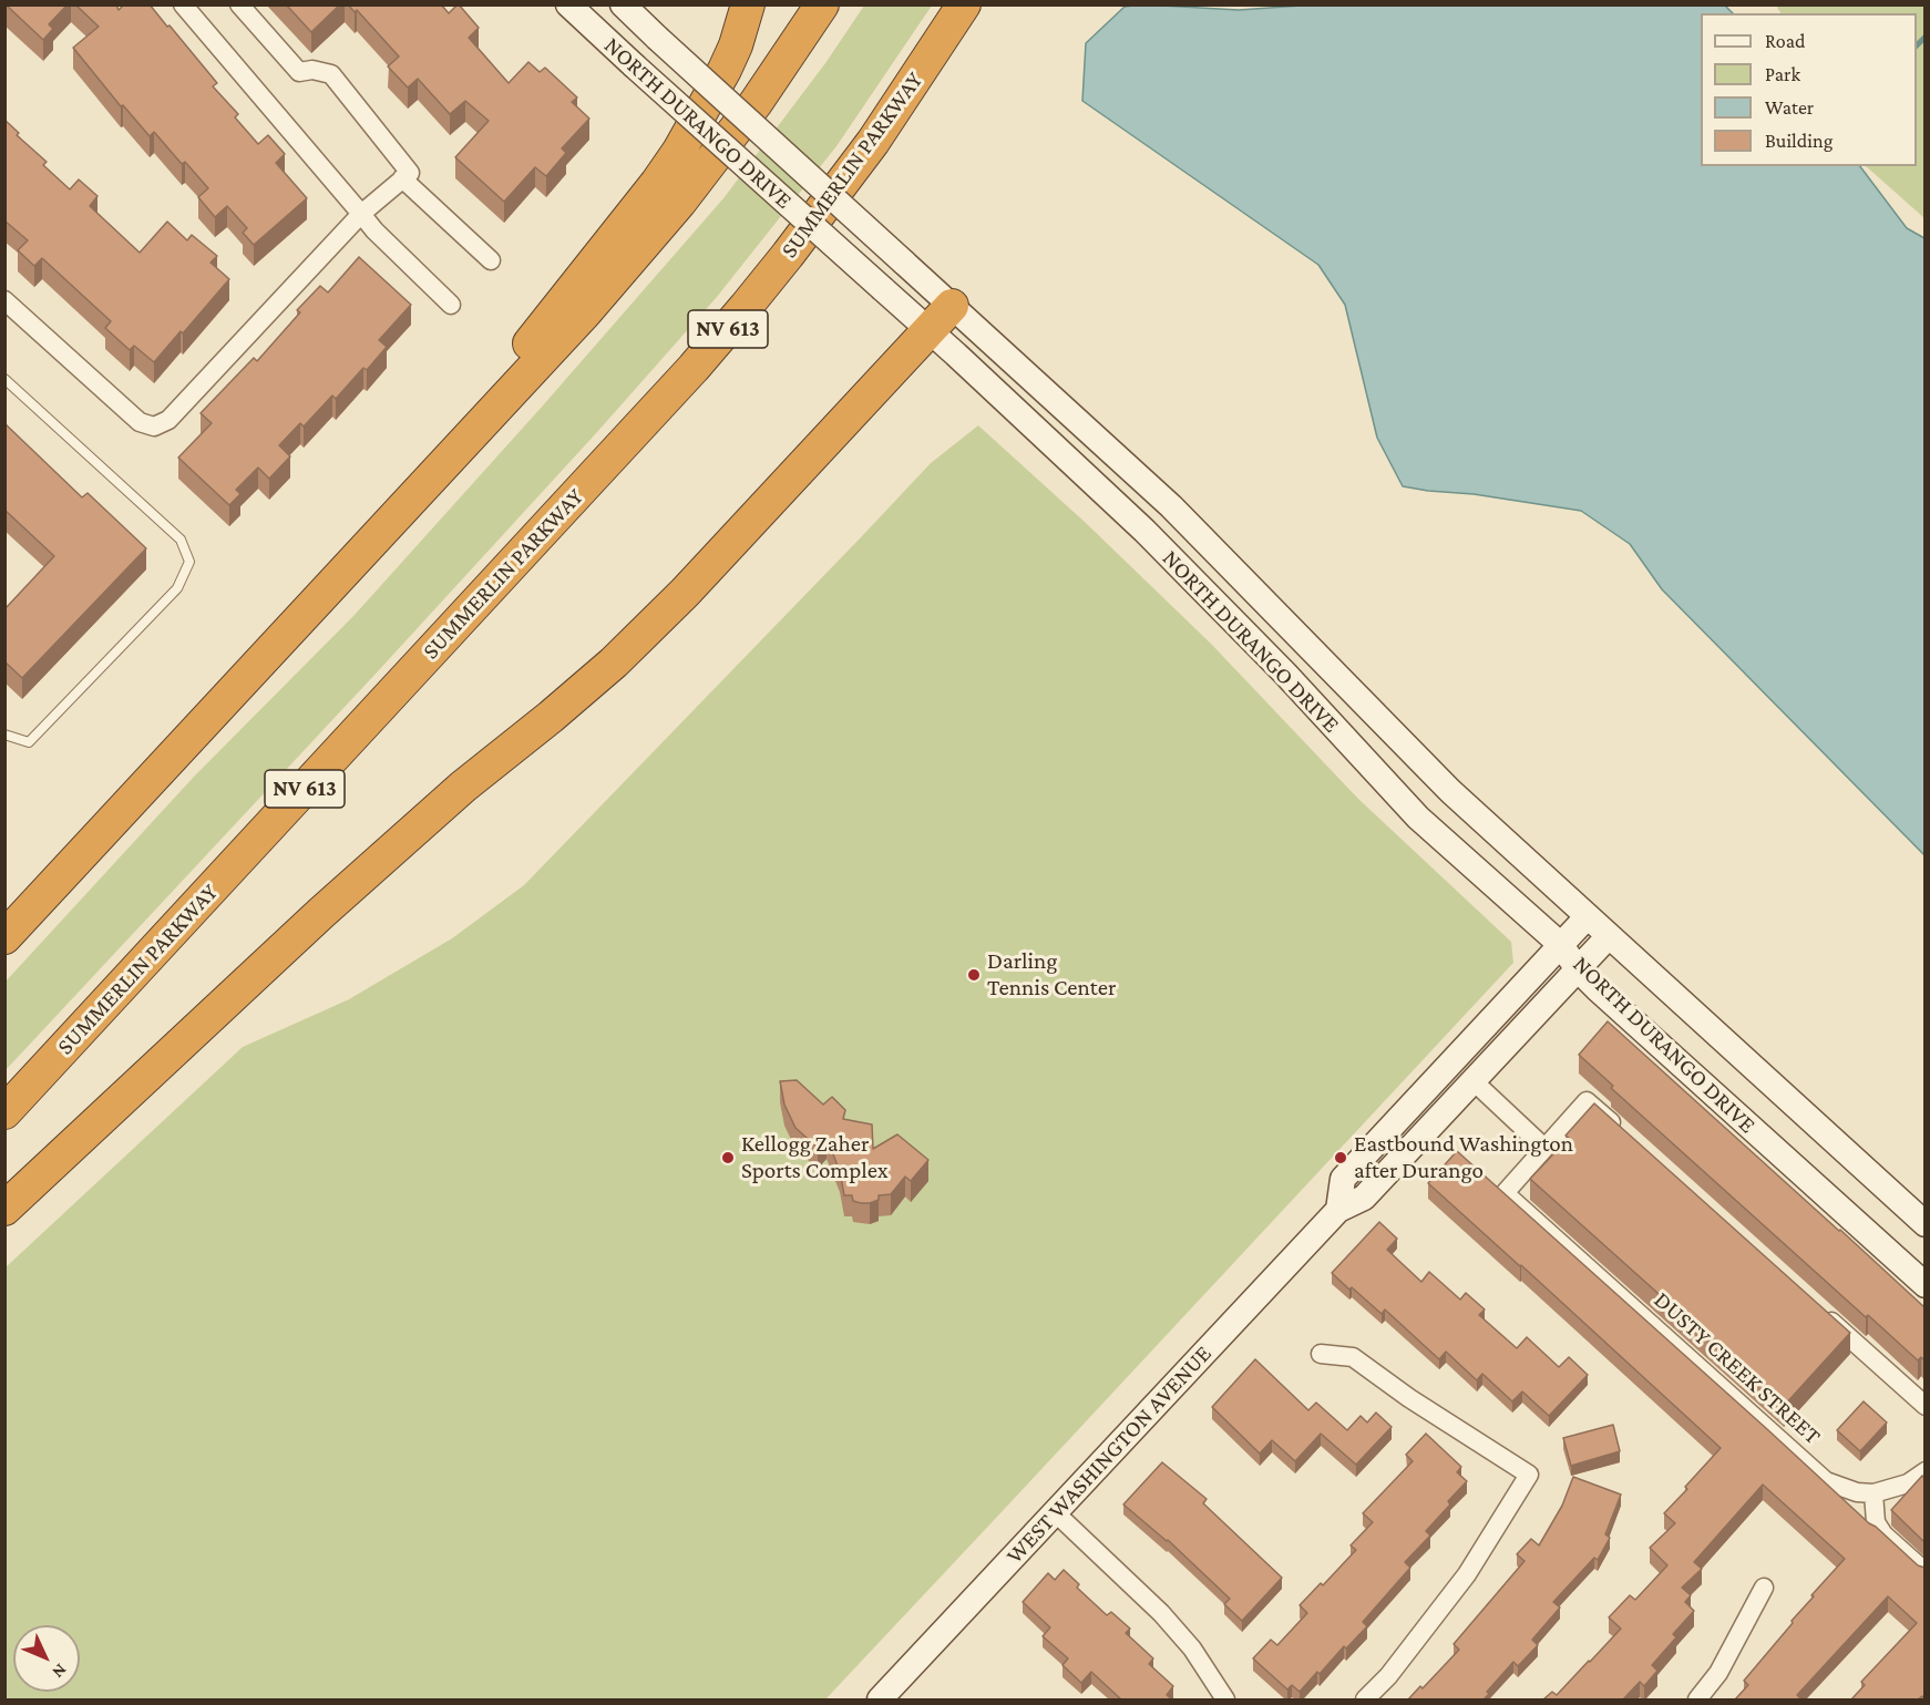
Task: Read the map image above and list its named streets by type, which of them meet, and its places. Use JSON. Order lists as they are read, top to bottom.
{
  "streets": {
    "highway": ["SUMMERLIN PARKWAY", "NV 613"],
    "main road": ["NORTH DURANGO DRIVE", "WEST WASHINGTON AVENUE"],
    "street": ["DUSTY CREEK STREET"]
  },
  "crossings": [
    ["NORTH DURANGO DRIVE", "WEST WASHINGTON AVENUE"]
  ],
  "places": ["Darling Tennis Center", "Kellogg Zaher Sports Complex", "Eastbound Washington after Durango"],
  "legend": [
    "Road",
    "Park",
    "Water",
    "Building"
  ],
  "north": "bottom right"
}
